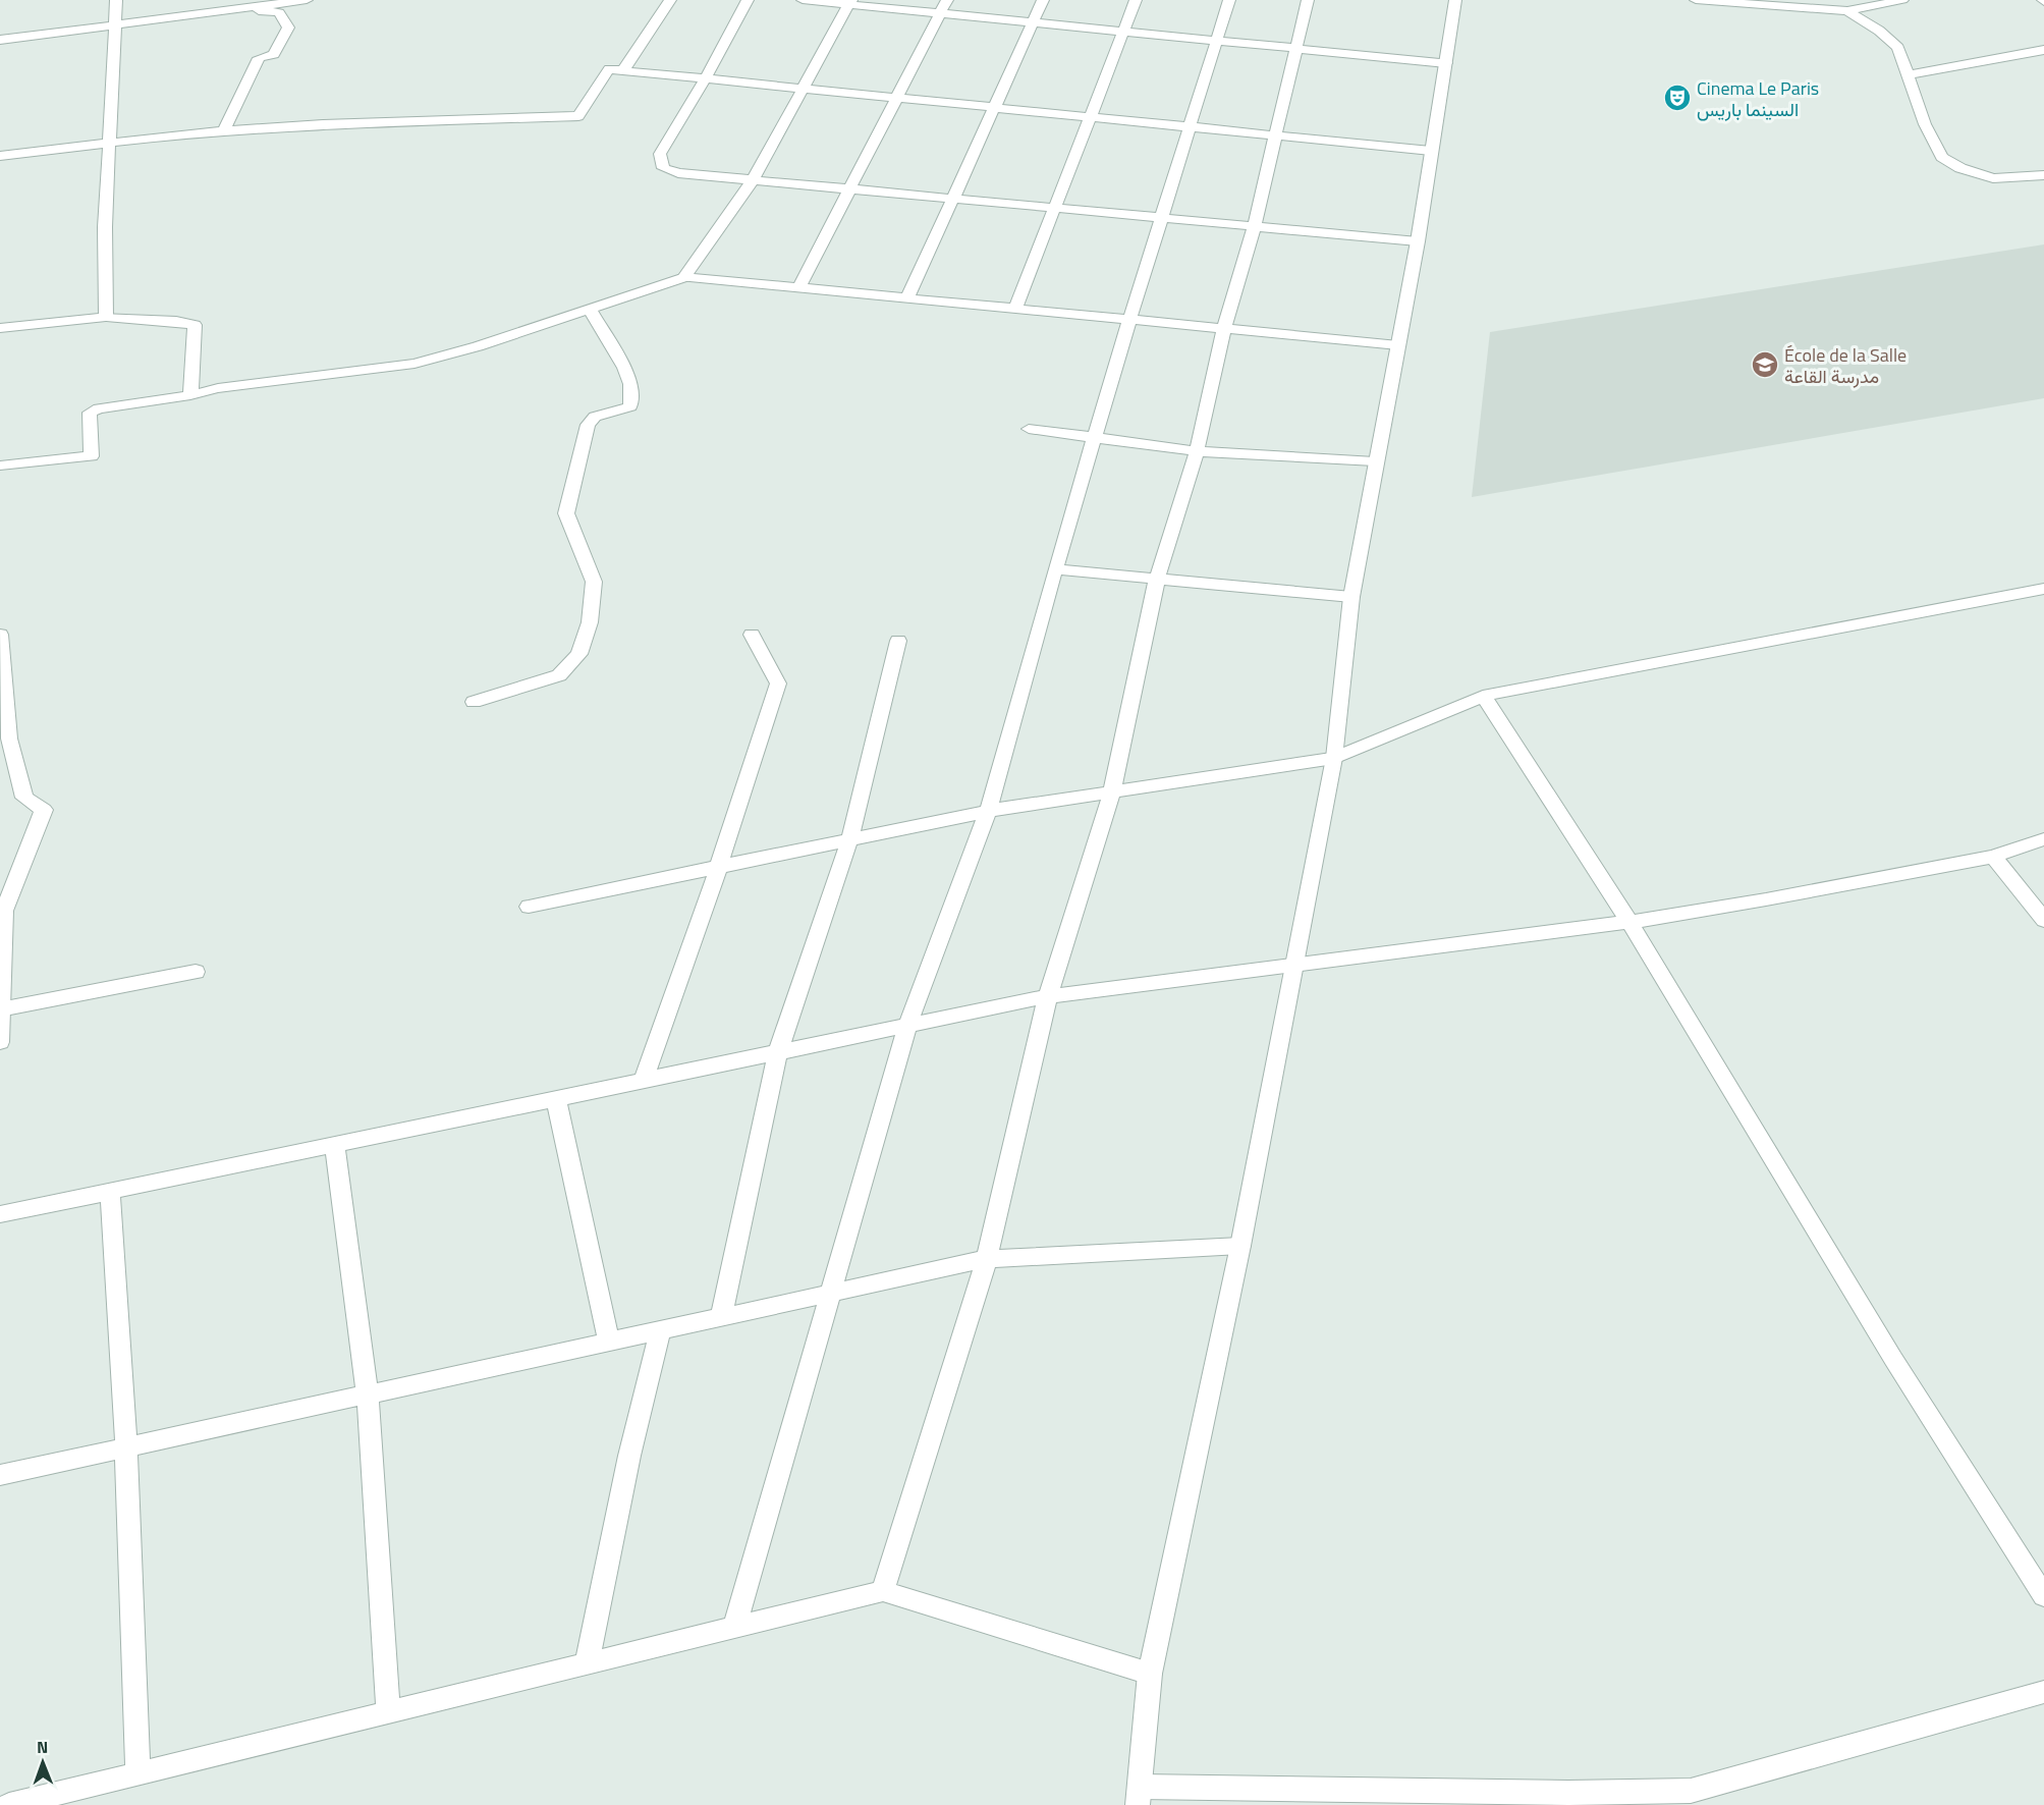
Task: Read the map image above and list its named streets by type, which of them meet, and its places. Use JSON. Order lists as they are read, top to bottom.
{
  "places": {
    "theatre": ["Cinema Le Paris السينما باريس"],
    "school or university": ["École de la Salle مدرسة القاعة"]
  },
  "north": "top"
}
